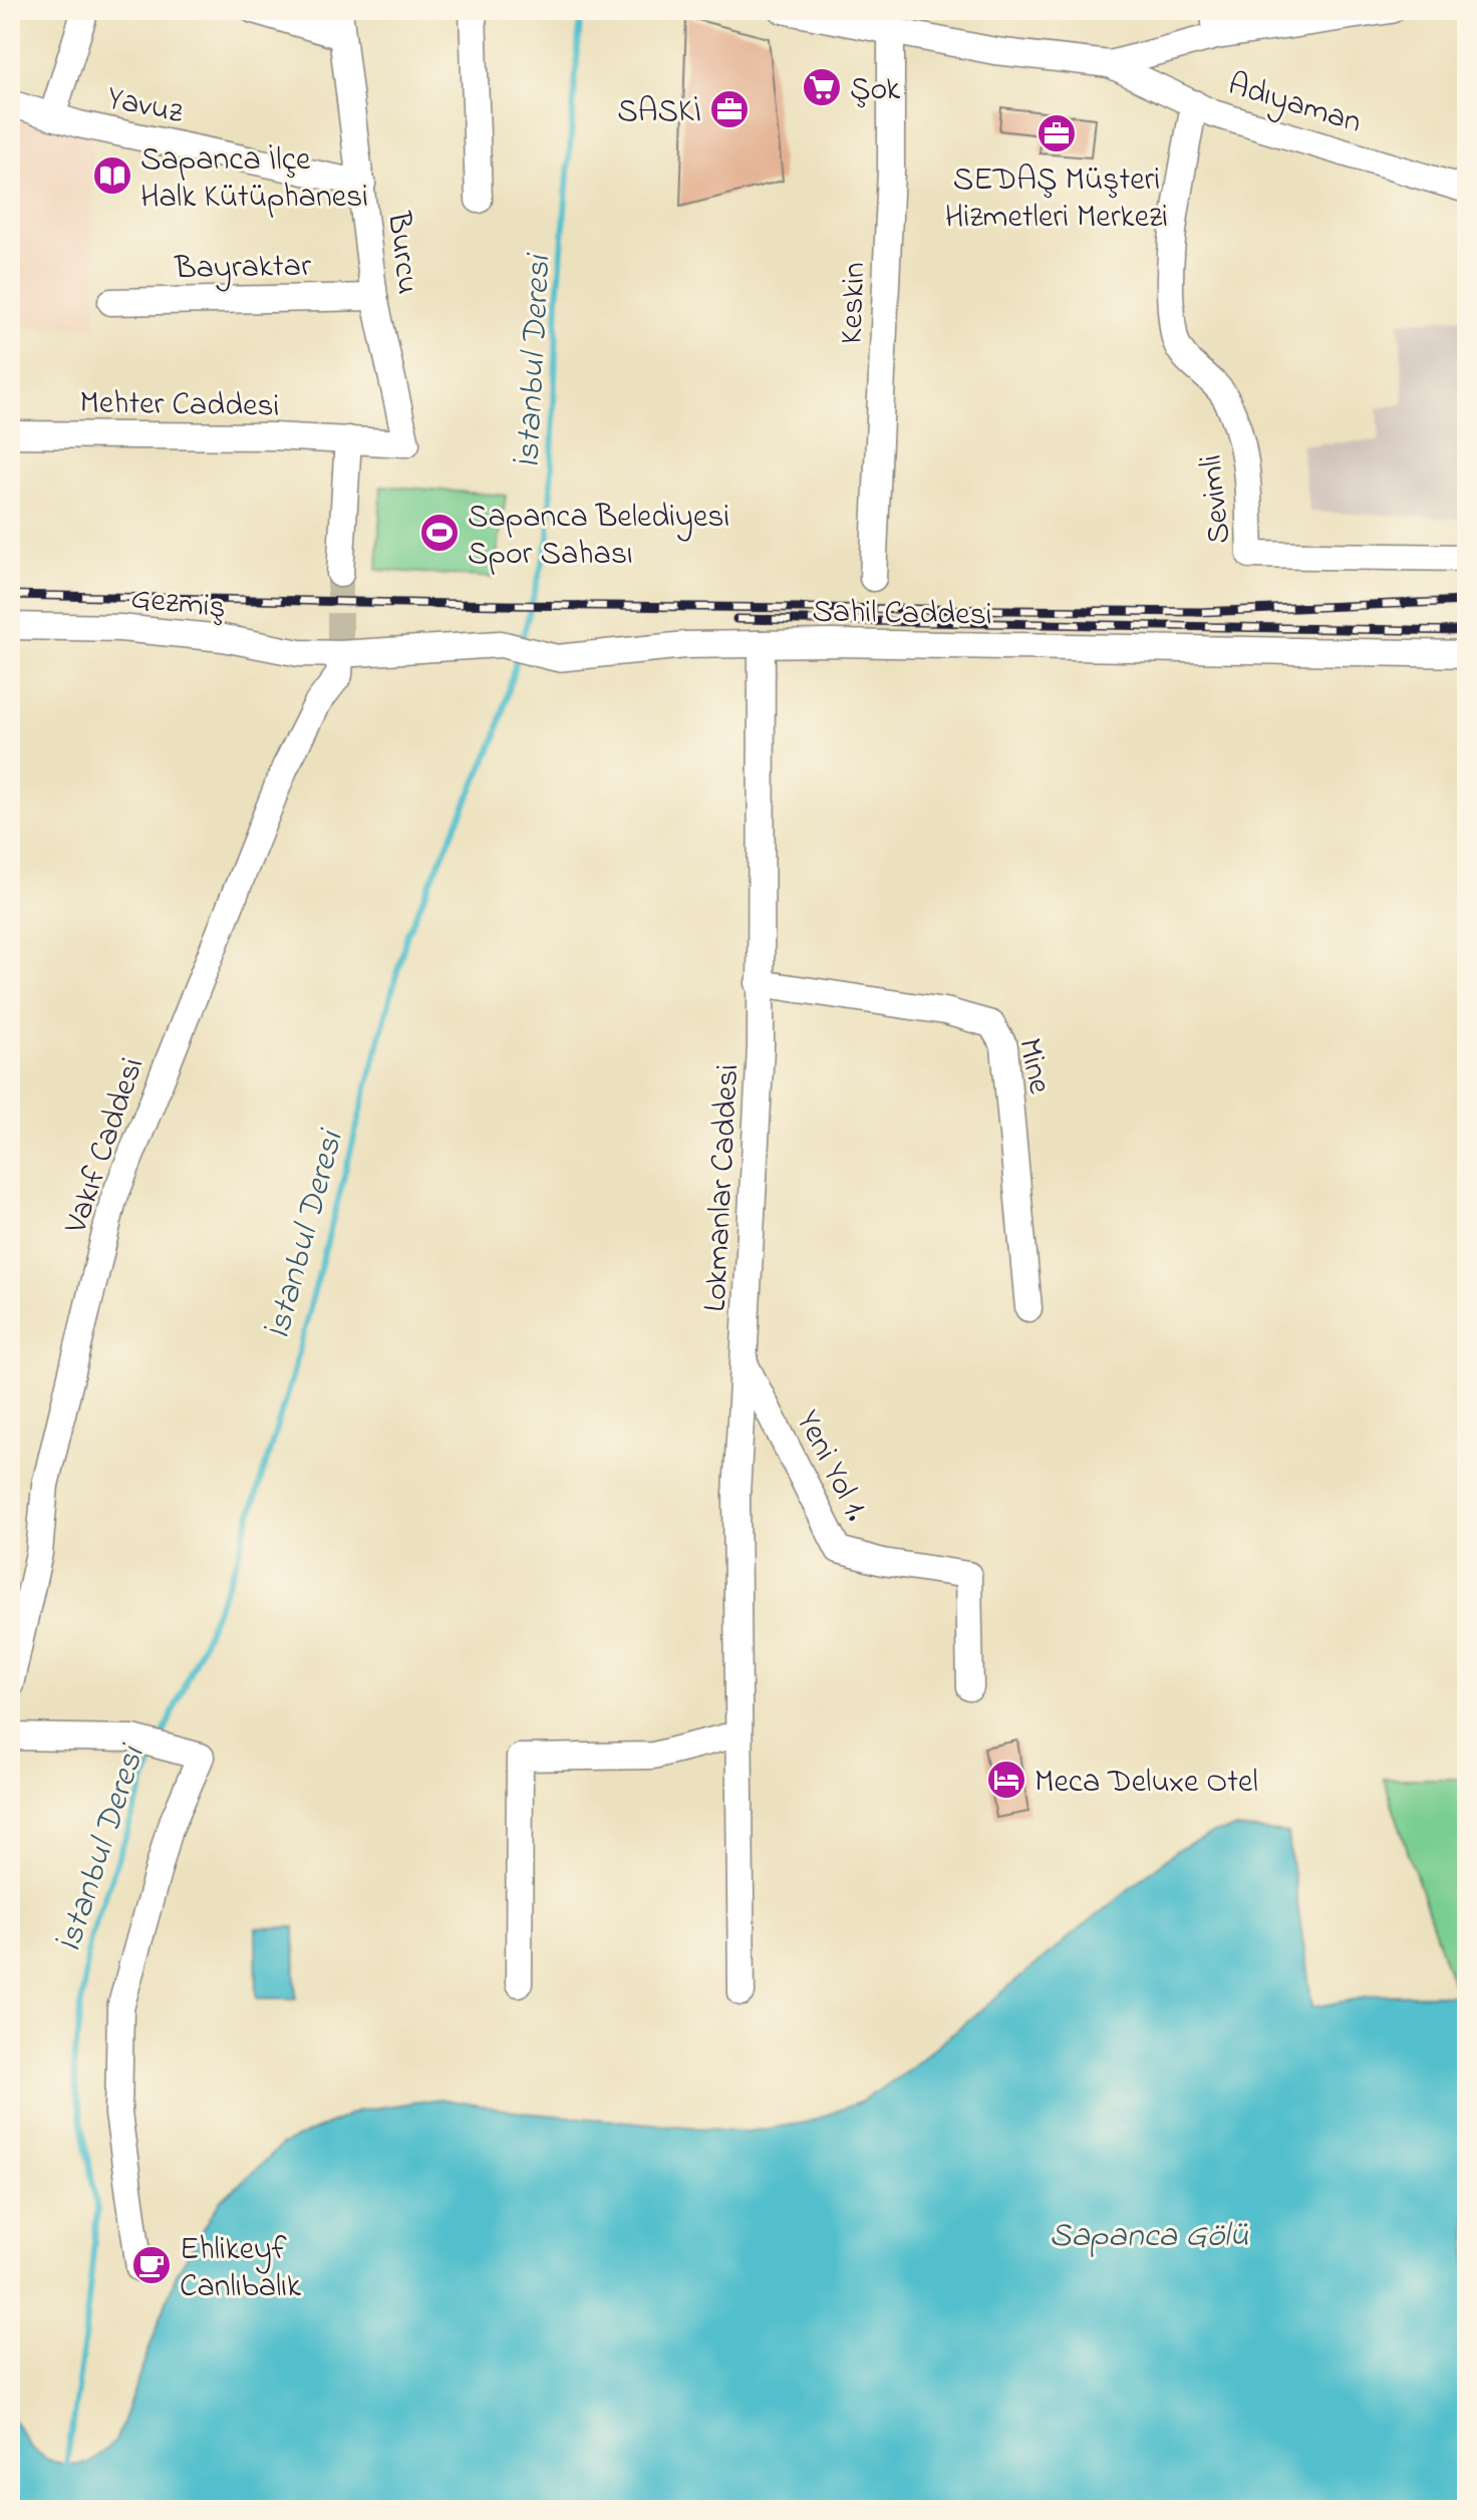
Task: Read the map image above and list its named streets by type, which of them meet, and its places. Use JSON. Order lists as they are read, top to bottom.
{
  "streets": {
    "street": [
      "Adıyaman",
      "Yavuz",
      "Burcu",
      "Bayraktar",
      "Keskin",
      "Mehter Caddesi",
      "Sevimli",
      "Gezmiş",
      "Sahil Caddesi",
      "Mine",
      "Vakıf Caddesi",
      "Lokmanlar Caddesi",
      "Yeni Yol 1."
    ]
  },
  "crossings": [
    ["Adıyaman", "Sevimli"],
    ["Yavuz", "Burcu"],
    ["Burcu", "Bayraktar"],
    ["Burcu", "Mehter Caddesi"],
    ["Gezmiş", "Sahil Caddesi"],
    ["Gezmiş", "Vakıf Caddesi"],
    ["Sahil Caddesi", "Vakıf Caddesi"],
    ["Sahil Caddesi", "Lokmanlar Caddesi"],
    ["Mine", "Lokmanlar Caddesi"],
    ["Lokmanlar Caddesi", "Yeni Yol 1."]
  ],
  "water": ["İstanbul Deresi", "Sapanca Gölü"],
  "places": {
    "supermarket": ["Şok"],
    "office": ["SASKİ", "SEDAŞ Müşteri Hizmetleri Merkezi"],
    "library": ["Sapanca İlçe Halk Kütüphanesi"],
    "sports": ["Sapanca Belediyesi Spor Sahası"],
    "hotel": ["Meca Deluxe Otel"],
    "cafe": ["Ehlikeyf Canlıbalık"]
  }
}
